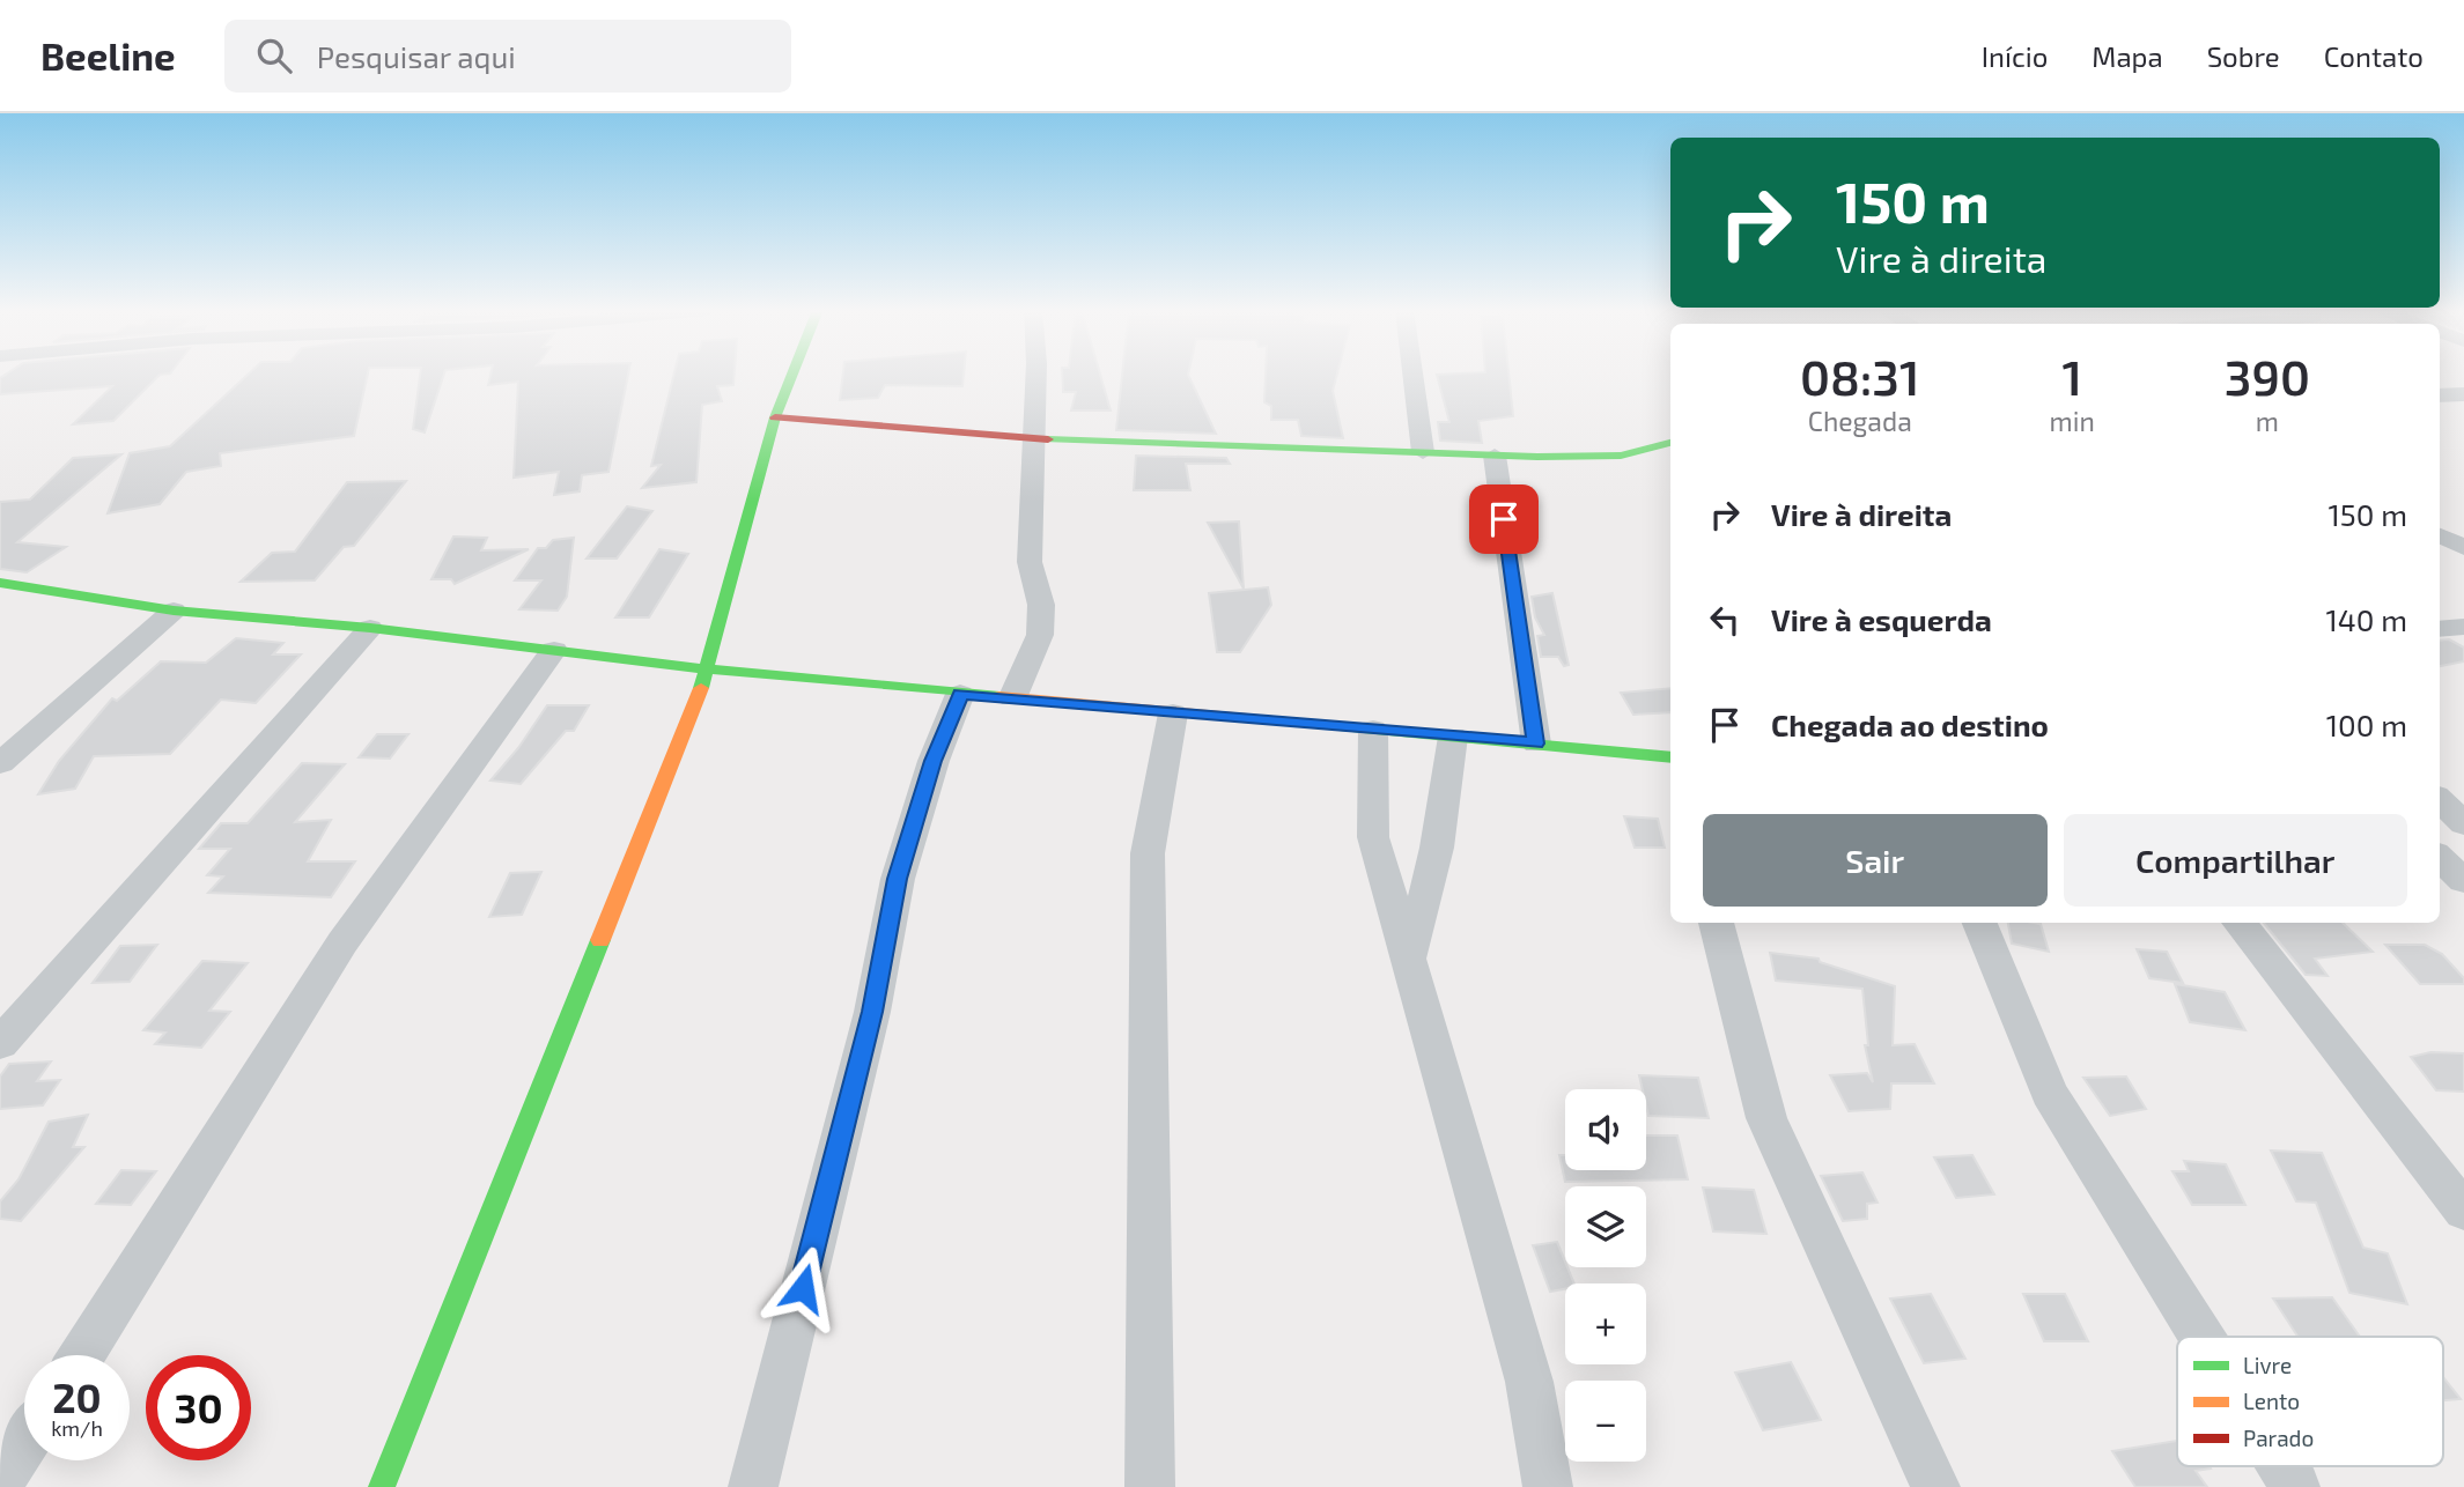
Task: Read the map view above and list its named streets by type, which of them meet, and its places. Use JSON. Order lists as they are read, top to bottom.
{
  "legend": ["Livre", "Lento", "Parado"],
  "page": {
    "header": "Beeline",
    "search": "Pesquisar aqui",
    "nav": [
      "Início",
      "Mapa",
      "Sobre",
      "Contato"
    ],
    "turn": ["150 m", "Vire à direita"],
    "eta": [
      "08:31",
      "Chegada",
      "1",
      "min",
      "390",
      "m"
    ],
    "list": [
      {
        "name": "Vire à direita",
        "value": "150 m"
      },
      {
        "name": "Vire à esquerda",
        "value": "140 m"
      },
      {
        "name": "Chegada ao destino",
        "value": "100 m"
      }
    ],
    "buttons": ["Sair", "Compartilhar"],
    "map_buttons": ["+", "−"],
    "speed": "20 km/h",
    "limit": "30"
  }
}
